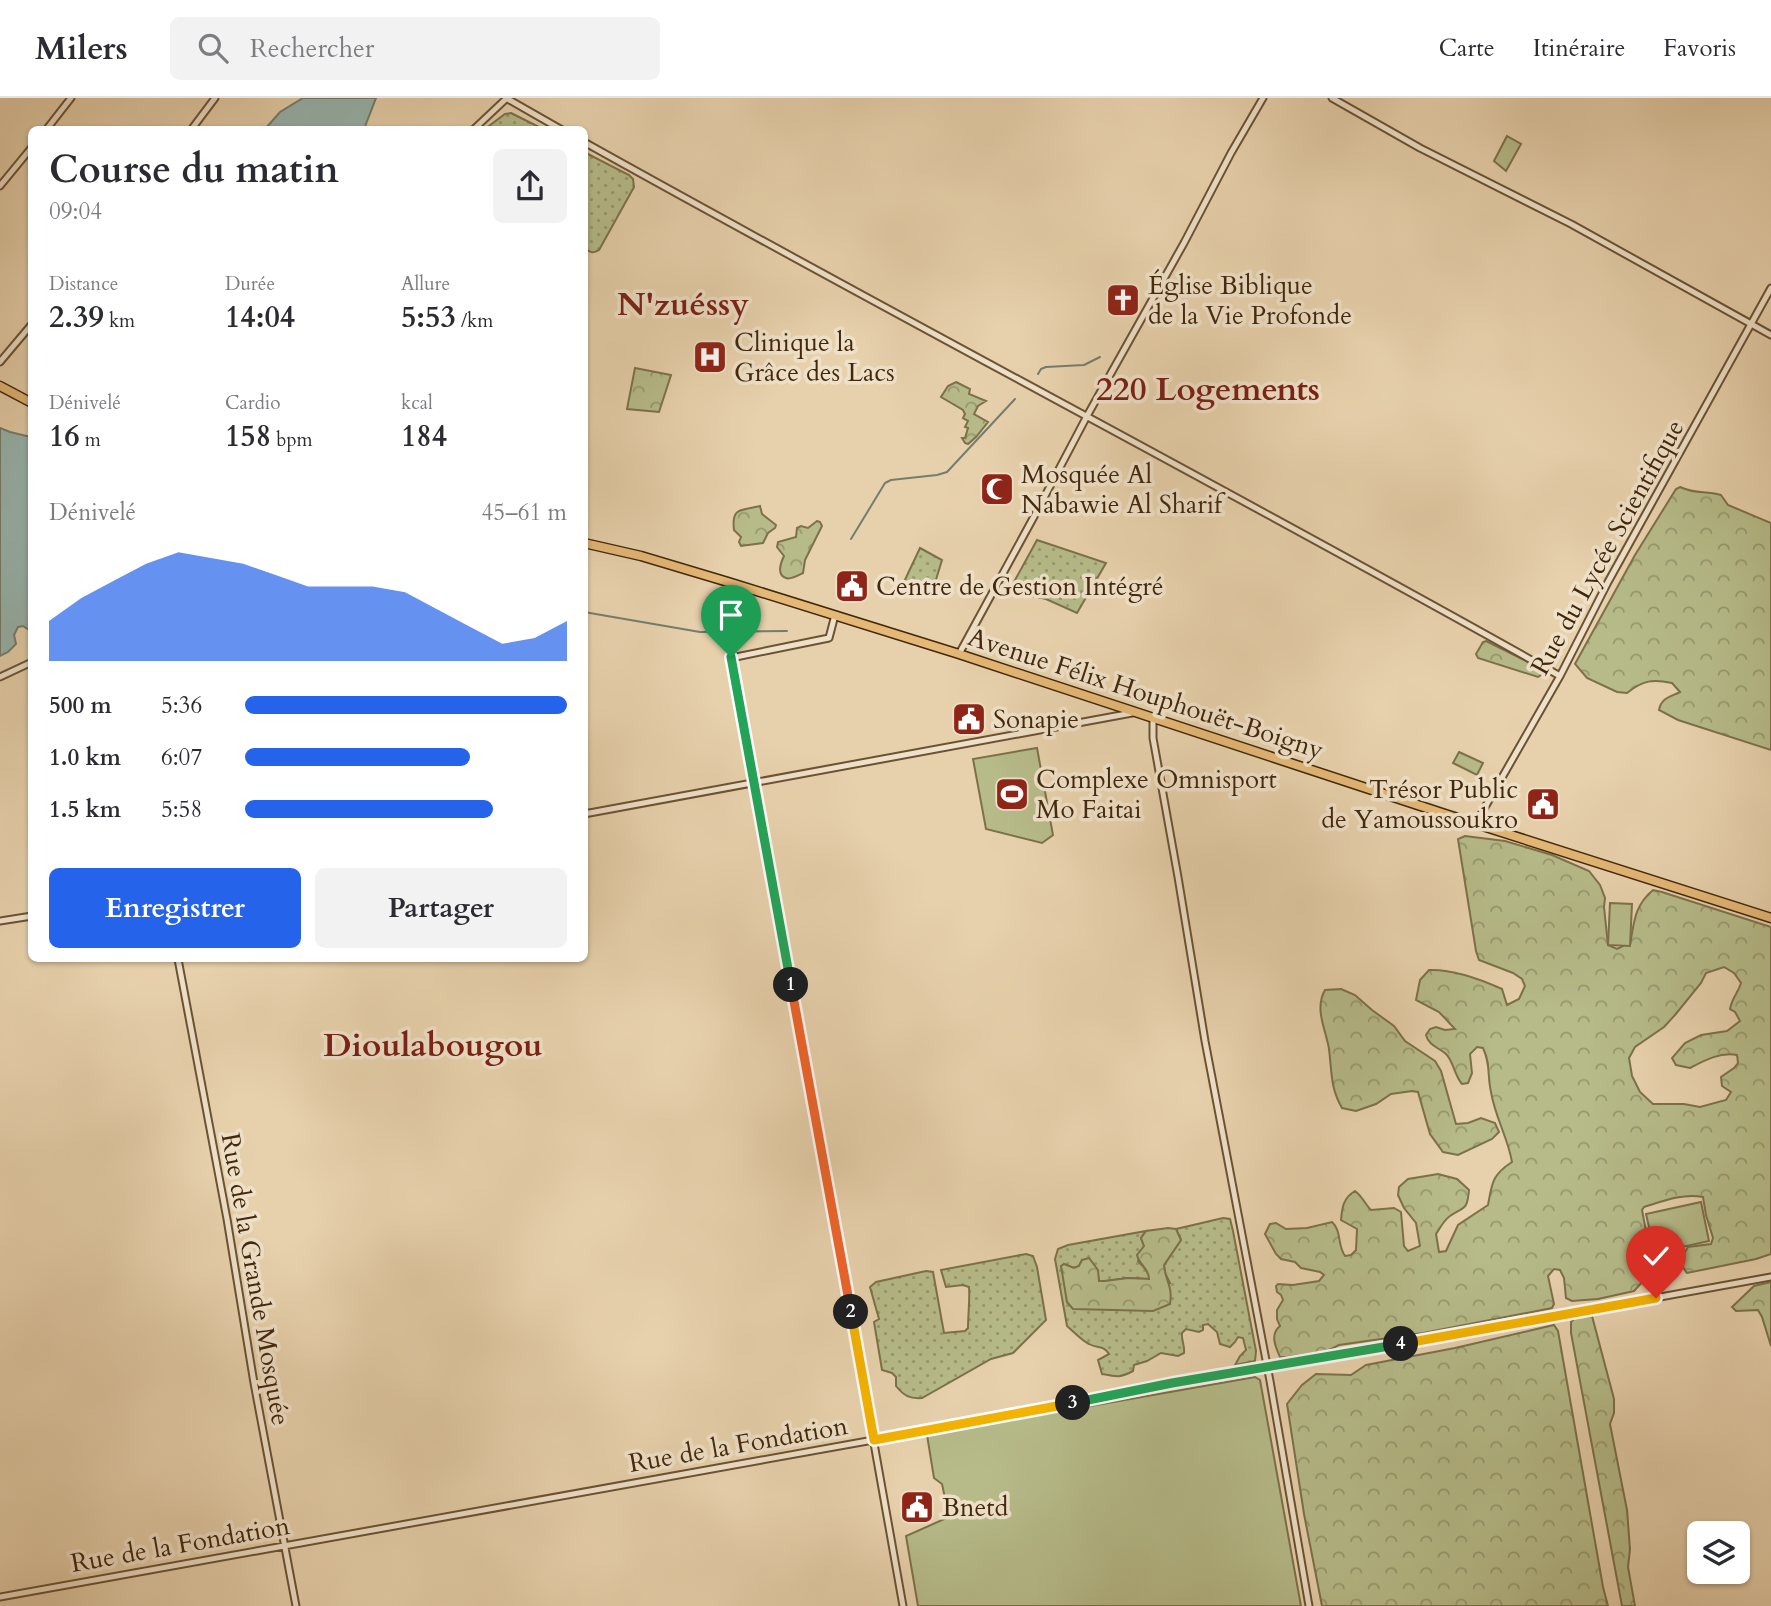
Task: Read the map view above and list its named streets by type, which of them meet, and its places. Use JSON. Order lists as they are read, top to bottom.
{
  "streets": {
    "highway": ["Avenue Félix Houphouët-Boigny"],
    "street": ["Rue du Lycée Scientifique", "Rue de la Grande Mosquée", "Rue de la Fondation"]
  },
  "crossings": [
    ["Rue du Lycée Scientifique", "Avenue Félix Houphouët-Boigny"],
    ["Rue de la Grande Mosquée", "Rue de la Fondation"]
  ],
  "districts": ["N'zuéssy", "220 Logements", "Dioulabougou"],
  "places": {
    "church": ["Église Biblique de la Vie Profonde"],
    "hospital": ["Clinique la Grâce des Lacs"],
    "mosque": ["Mosquée Al Nabawie Al Sharif"],
    "public building": [
      "Centre de Gestion Intégré",
      "Sonapie",
      "Trésor Public de Yamoussoukro",
      "Bnetd"
    ],
    "sports": ["Complexe Omnisport Mo Faitai"]
  },
  "page": {
    "header": "Milers",
    "search": "Rechercher",
    "nav": ["Carte", "Itinéraire", "Favoris"],
    "heading": ["Course du matin", "09:04"],
    "stats": [
      ["Distance", "2.39 km"],
      ["Durée", "14:04"],
      ["Allure", "5:53 /km"],
      ["Dénivelé", "16 m"],
      ["Cardio", "158 bpm"],
      ["kcal", "184"]
    ],
    "chart": ["Dénivelé", "45–61 m"],
    "list": [
      {
        "name": "500 m",
        "note": "5:36"
      },
      {
        "name": "1.0 km",
        "note": "6:07"
      },
      {
        "name": "1.5 km",
        "note": "5:58"
      }
    ],
    "buttons": ["Enregistrer", "Partager"],
    "pins": [
      "1",
      "2",
      "4",
      "3"
    ]
  }
}
